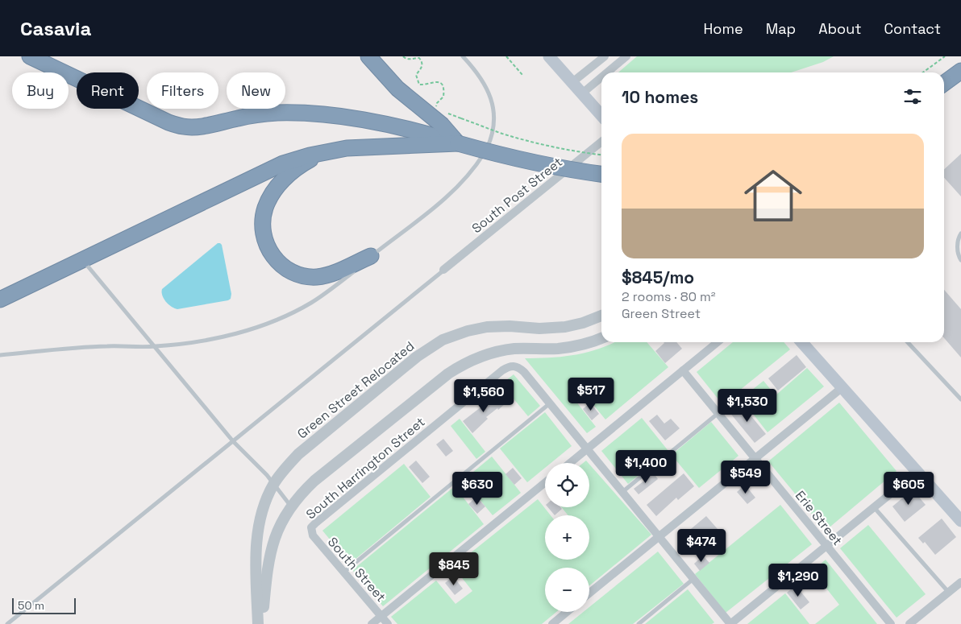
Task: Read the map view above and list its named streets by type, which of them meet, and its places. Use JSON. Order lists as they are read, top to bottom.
{
  "streets": {
    "street": [
      "South Post Street",
      "Green Street Relocated",
      "South Harrington Street",
      "Erie Street",
      "South Street"
    ]
  },
  "crossings": [
    ["South Harrington Street", "South Street"]
  ],
  "scale_bar": "50 m",
  "page": {
    "header": "Casavia",
    "nav": [
      "Home",
      "Map",
      "About",
      "Contact"
    ],
    "chip": [
      "Buy",
      "Rent",
      "Filters",
      "New"
    ],
    "heading": "10 homes",
    "list": [
      {
        "name": "$845/mo",
        "note": "2 rooms · 80 m² · Green Street"
      }
    ],
    "price": [
      "$517",
      "$1,560",
      "$1,530",
      "$1,400",
      "$549",
      "$630",
      "$605",
      "$474",
      "$845",
      "$1,290"
    ],
    "map_buttons": ["+", "−"],
    "scale": "50 m"
  }
}
